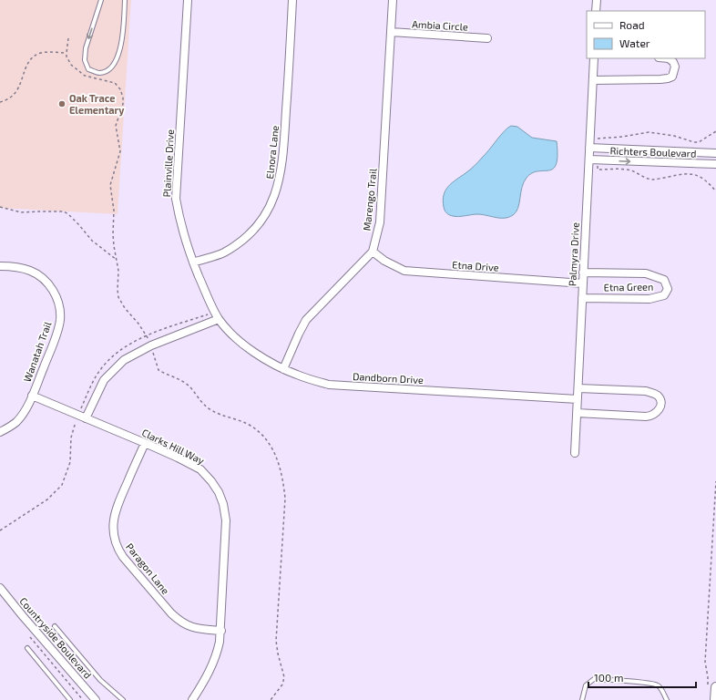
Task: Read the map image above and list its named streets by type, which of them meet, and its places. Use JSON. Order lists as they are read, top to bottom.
{
  "streets": {
    "street": [
      "Ambia Circle",
      "Elnora Lane",
      "Richters Boulevard",
      "Plainville Drive",
      "Marengo Trail",
      "Palmyra Drive",
      "Etna Drive",
      "Etna Green",
      "Wanatah Trail",
      "Dandborn Drive",
      "Clarks Hill Way",
      "Paragon Lane",
      "Countryside Boulevard"
    ]
  },
  "crossings": [
    ["Ambia Circle", "Marengo Trail"],
    ["Elnora Lane", "Plainville Drive"],
    ["Richters Boulevard", "Palmyra Drive"],
    ["Plainville Drive", "Dandborn Drive"],
    ["Marengo Trail", "Etna Drive"],
    ["Palmyra Drive", "Etna Drive"],
    ["Palmyra Drive", "Etna Green"],
    ["Palmyra Drive", "Dandborn Drive"],
    ["Wanatah Trail", "Clarks Hill Way"],
    ["Clarks Hill Way", "Paragon Lane"]
  ],
  "places": ["Oak Trace Elementary"],
  "legend": ["Road", "Water"],
  "scale_bar": "100 m"
}
